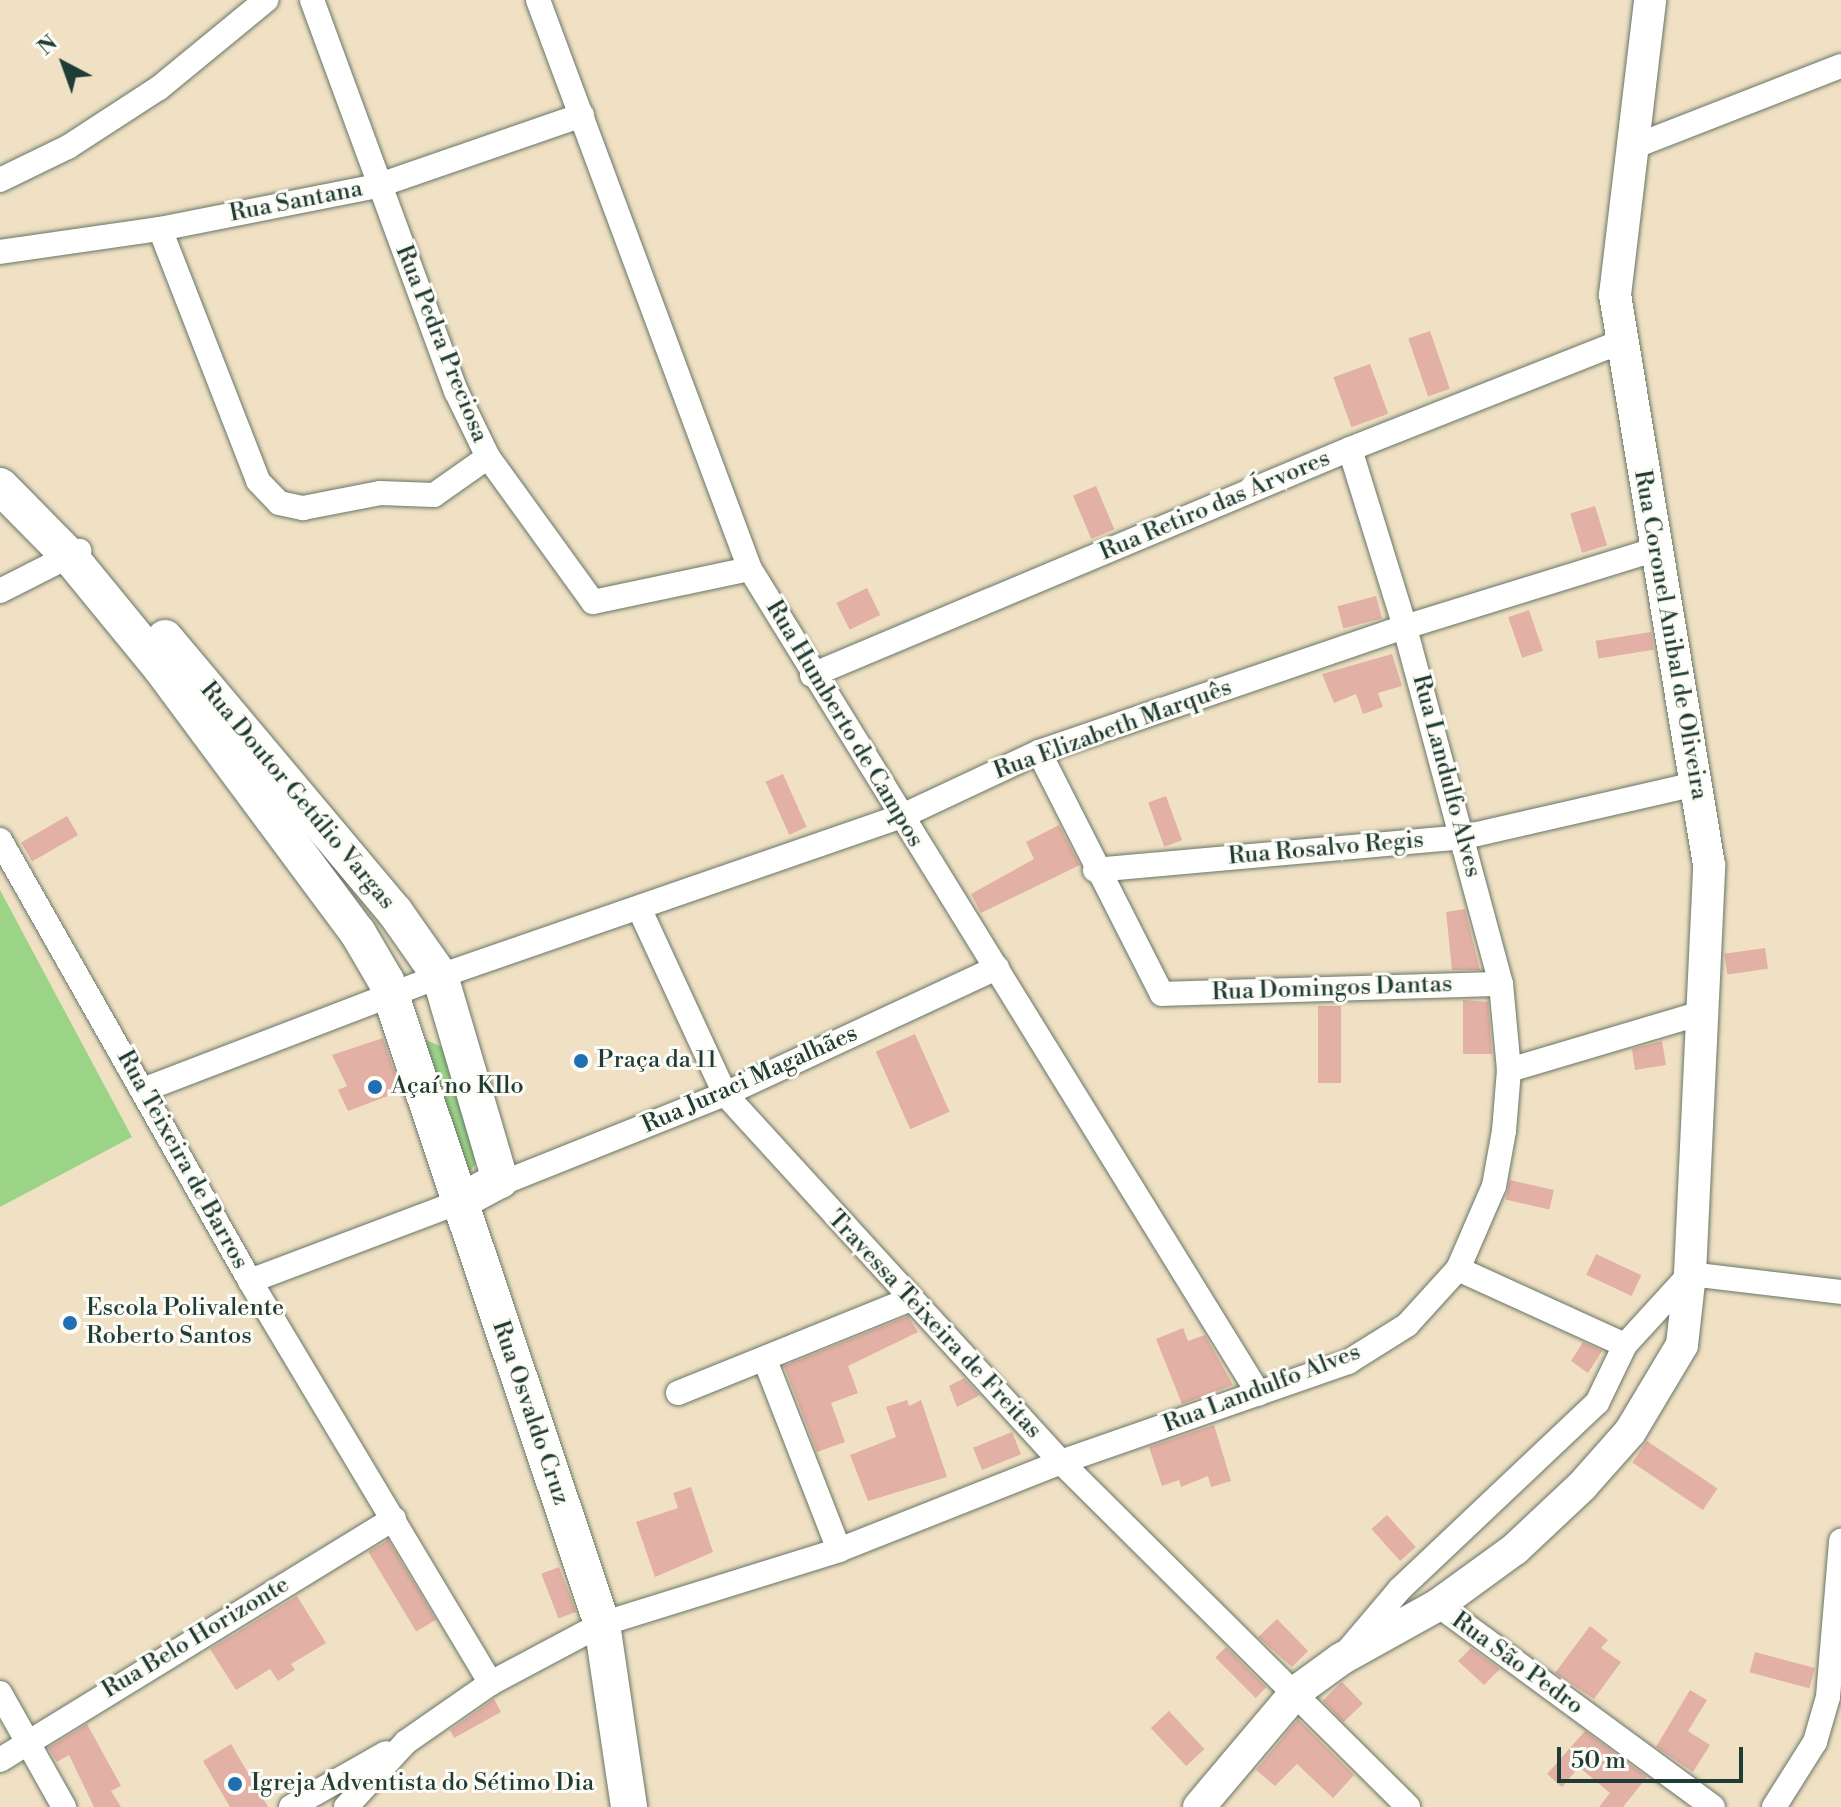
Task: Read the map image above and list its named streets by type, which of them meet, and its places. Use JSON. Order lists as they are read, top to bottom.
{
  "streets": {
    "main road": ["Rua Doutor Getúlio Vargas", "Rua Osvaldo Cruz"],
    "street": [
      "Rua Santana",
      "Rua Pedra Preciosa",
      "Rua Retiro das Árvores",
      "Rua Coronel Anibal de Oliveira",
      "Rua Humberto de Campos",
      "Rua Elizabeth Marquês",
      "Rua Landulfo Alves",
      "Rua Rosalvo Regis",
      "Rua Domingos Dantas",
      "Rua Juraci Magalhães",
      "Rua Teixeira de Barros",
      "Travessa Teixeira de Freitas",
      "Rua Belo Horizonte",
      "Rua São Pedro"
    ]
  },
  "crossings": [
    ["Rua Santana", "Rua Pedra Preciosa"],
    ["Rua Santana", "Rua Humberto de Campos"],
    ["Rua Pedra Preciosa", "Rua Humberto de Campos"],
    ["Rua Retiro das Árvores", "Rua Coronel Anibal de Oliveira"],
    ["Rua Retiro das Árvores", "Rua Humberto de Campos"],
    ["Rua Retiro das Árvores", "Rua Landulfo Alves"],
    ["Rua Coronel Anibal de Oliveira", "Rua Elizabeth Marquês"],
    ["Rua Coronel Anibal de Oliveira", "Rua Rosalvo Regis"],
    ["Rua Coronel Anibal de Oliveira", "Travessa Teixeira de Freitas"],
    ["Rua Coronel Anibal de Oliveira", "Rua São Pedro"],
    ["Rua Humberto de Campos", "Rua Elizabeth Marquês"],
    ["Rua Humberto de Campos", "Rua Landulfo Alves"],
    ["Rua Humberto de Campos", "Rua Juraci Magalhães"],
    ["Rua Elizabeth Marquês", "Rua Landulfo Alves"],
    ["Rua Elizabeth Marquês", "Rua Doutor Getúlio Vargas"],
    ["Rua Elizabeth Marquês", "Rua Teixeira de Barros"],
    ["Rua Elizabeth Marquês", "Travessa Teixeira de Freitas"],
    ["Rua Landulfo Alves", "Rua Rosalvo Regis"],
    ["Rua Landulfo Alves", "Rua Domingos Dantas"],
    ["Rua Landulfo Alves", "Rua Teixeira de Barros"],
    ["Rua Landulfo Alves", "Travessa Teixeira de Freitas"],
    ["Rua Landulfo Alves", "Rua Osvaldo Cruz"],
    ["Rua Doutor Getúlio Vargas", "Rua Juraci Magalhães"],
    ["Rua Doutor Getúlio Vargas", "Rua Osvaldo Cruz"],
    ["Rua Rosalvo Regis", "Rua Domingos Dantas"],
    ["Rua Juraci Magalhães", "Travessa Teixeira de Freitas"],
    ["Rua Teixeira de Barros", "Rua Belo Horizonte"]
  ],
  "places": [
    "Praça da 11",
    "Açaí no KIlo",
    "Escola Polivalente Roberto Santos",
    "Igreja Adventista do Sétimo Dia"
  ],
  "scale_bar": "50 m",
  "north": "top left"
}
